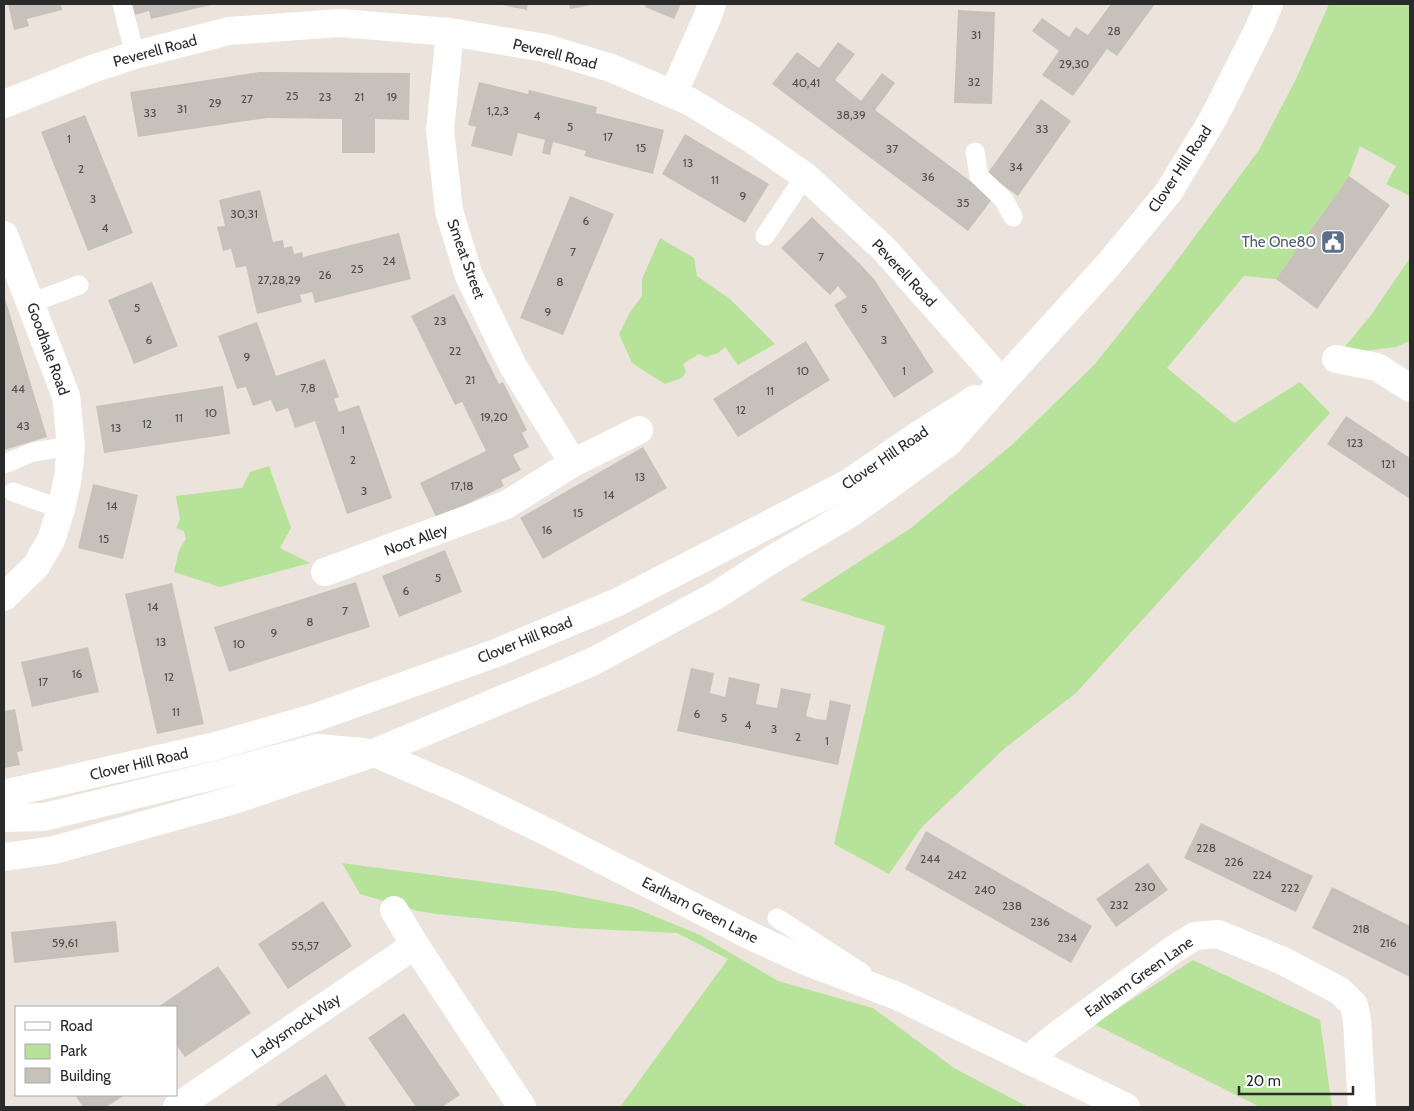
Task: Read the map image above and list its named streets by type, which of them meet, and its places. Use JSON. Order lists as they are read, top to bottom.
{
  "streets": {
    "street": [
      "Peverell Road",
      "Clover Hill Road",
      "Smeat Street",
      "Goodhale Road",
      "Noot Alley",
      "Earlham Green Lane",
      "Ladysmock Way"
    ]
  },
  "crossings": [
    ["Peverell Road", "Clover Hill Road"],
    ["Peverell Road", "Smeat Street"],
    ["Clover Hill Road", "Earlham Green Lane"],
    ["Smeat Street", "Noot Alley"]
  ],
  "places": {
    "public building": ["The One80"]
  },
  "house_numbers": [
    "28",
    "31",
    "29,30",
    "32",
    "40,41",
    "25",
    "23",
    "21",
    "19",
    "27",
    "29",
    "31",
    "1,2,3",
    "33",
    "38,39",
    "4",
    "5",
    "33",
    "17",
    "1",
    "15",
    "37",
    "13",
    "34",
    "2",
    "36",
    "11",
    "9",
    "3",
    "35",
    "30,31",
    "6",
    "4",
    "7",
    "7",
    "24",
    "25",
    "26",
    "27,28,29",
    "8",
    "5",
    "5",
    "9",
    "23",
    "6",
    "3",
    "22",
    "9",
    "10",
    "1",
    "21",
    "7,8",
    "44",
    "11",
    "12",
    "10",
    "19,20",
    "11",
    "12",
    "43",
    "13",
    "1",
    "123",
    "2",
    "121",
    "13",
    "17,18",
    "3",
    "14",
    "14",
    "15",
    "16",
    "15",
    "5",
    "6",
    "14",
    "7",
    "8",
    "9",
    "13",
    "10",
    "16",
    "12",
    "17",
    "11",
    "6",
    "5",
    "4",
    "3",
    "2",
    "1",
    "228",
    "244",
    "226",
    "242",
    "224",
    "230",
    "222",
    "240",
    "232",
    "238",
    "236",
    "218",
    "234",
    "59,61",
    "216",
    "55,57"
  ],
  "legend": ["Road", "Park", "Building"],
  "scale_bar": "20 m"
}
